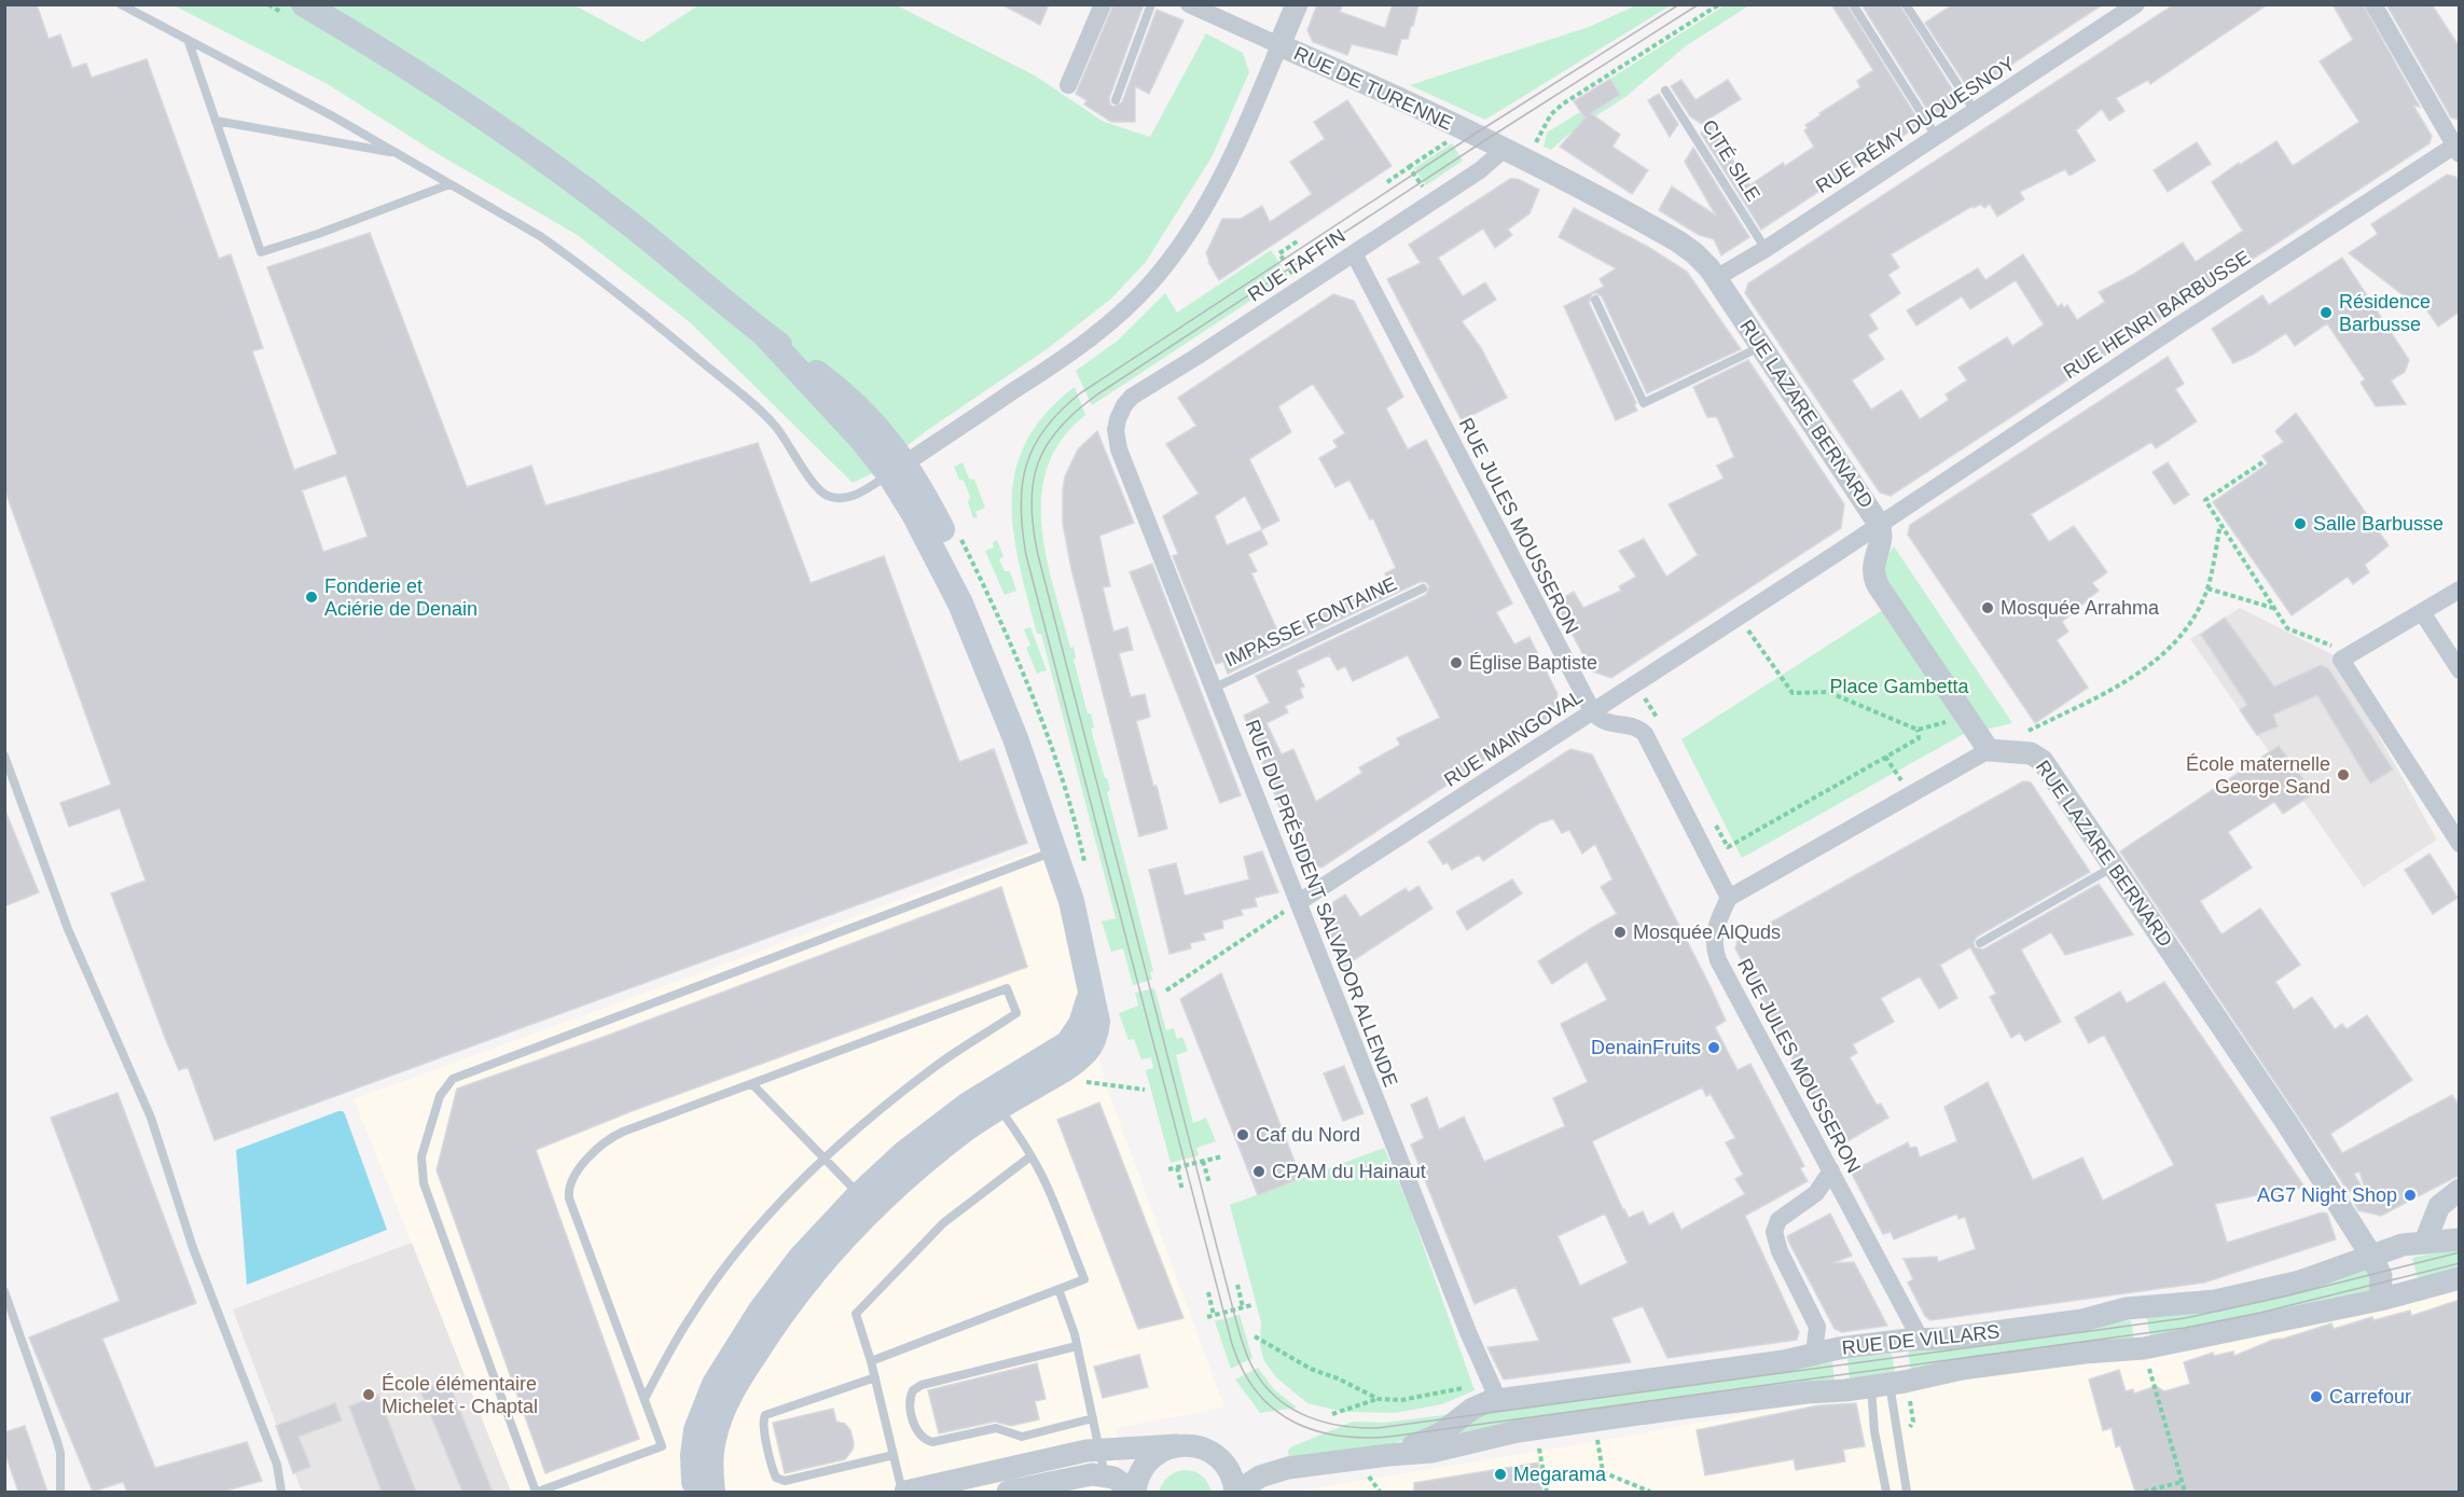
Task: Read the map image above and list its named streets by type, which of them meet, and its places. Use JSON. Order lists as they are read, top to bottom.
{
  "streets": {
    "street": [
      "RUE DE TURENNE",
      "RUE RÉMY DUQUESNOY",
      "RUE TAFFIN",
      "RUE HENRI BARBUSSE",
      "RUE LAZARE BERNARD",
      "RUE JULES MOUSSERON",
      "RUE MAINGOVAL",
      "RUE DU PRÉSIDENT SALVADOR ALLENDE",
      "RUE DE VILLARS"
    ],
    "lane": ["CITÉ SILE", "IMPASSE FONTAINE"]
  },
  "crossings": [
    ["RUE DE TURENNE", "RUE TAFFIN"],
    ["RUE DE TURENNE", "RUE LAZARE BERNARD"],
    ["RUE RÉMY DUQUESNOY", "CITÉ SILE"],
    ["RUE RÉMY DUQUESNOY", "RUE LAZARE BERNARD"],
    ["RUE TAFFIN", "RUE JULES MOUSSERON"],
    ["RUE TAFFIN", "RUE DU PRÉSIDENT SALVADOR ALLENDE"],
    ["RUE HENRI BARBUSSE", "RUE LAZARE BERNARD"],
    ["RUE HENRI BARBUSSE", "RUE MAINGOVAL"],
    ["RUE LAZARE BERNARD", "RUE MAINGOVAL"],
    ["RUE LAZARE BERNARD", "RUE DE VILLARS"],
    ["RUE JULES MOUSSERON", "RUE MAINGOVAL"],
    ["RUE JULES MOUSSERON", "RUE DE VILLARS"],
    ["IMPASSE FONTAINE", "RUE DU PRÉSIDENT SALVADOR ALLENDE"],
    ["RUE MAINGOVAL", "RUE DU PRÉSIDENT SALVADOR ALLENDE"],
    ["RUE DU PRÉSIDENT SALVADOR ALLENDE", "RUE DE VILLARS"]
  ],
  "parks": ["Place Gambetta"],
  "places": [
    "Résidence Barbusse",
    "Salle Barbusse",
    "Fonderie et Aciérie de Denain",
    "Mosquée Arrahma",
    "Église Baptiste",
    "École maternelle George Sand",
    "Mosquée AlQuds",
    "DenainFruits",
    "Caf du Nord",
    "CPAM du Hainaut",
    "AG7 Night Shop",
    "École élémentaire Michelet - Chaptal",
    "Carrefour",
    "Megarama"
  ]
}
